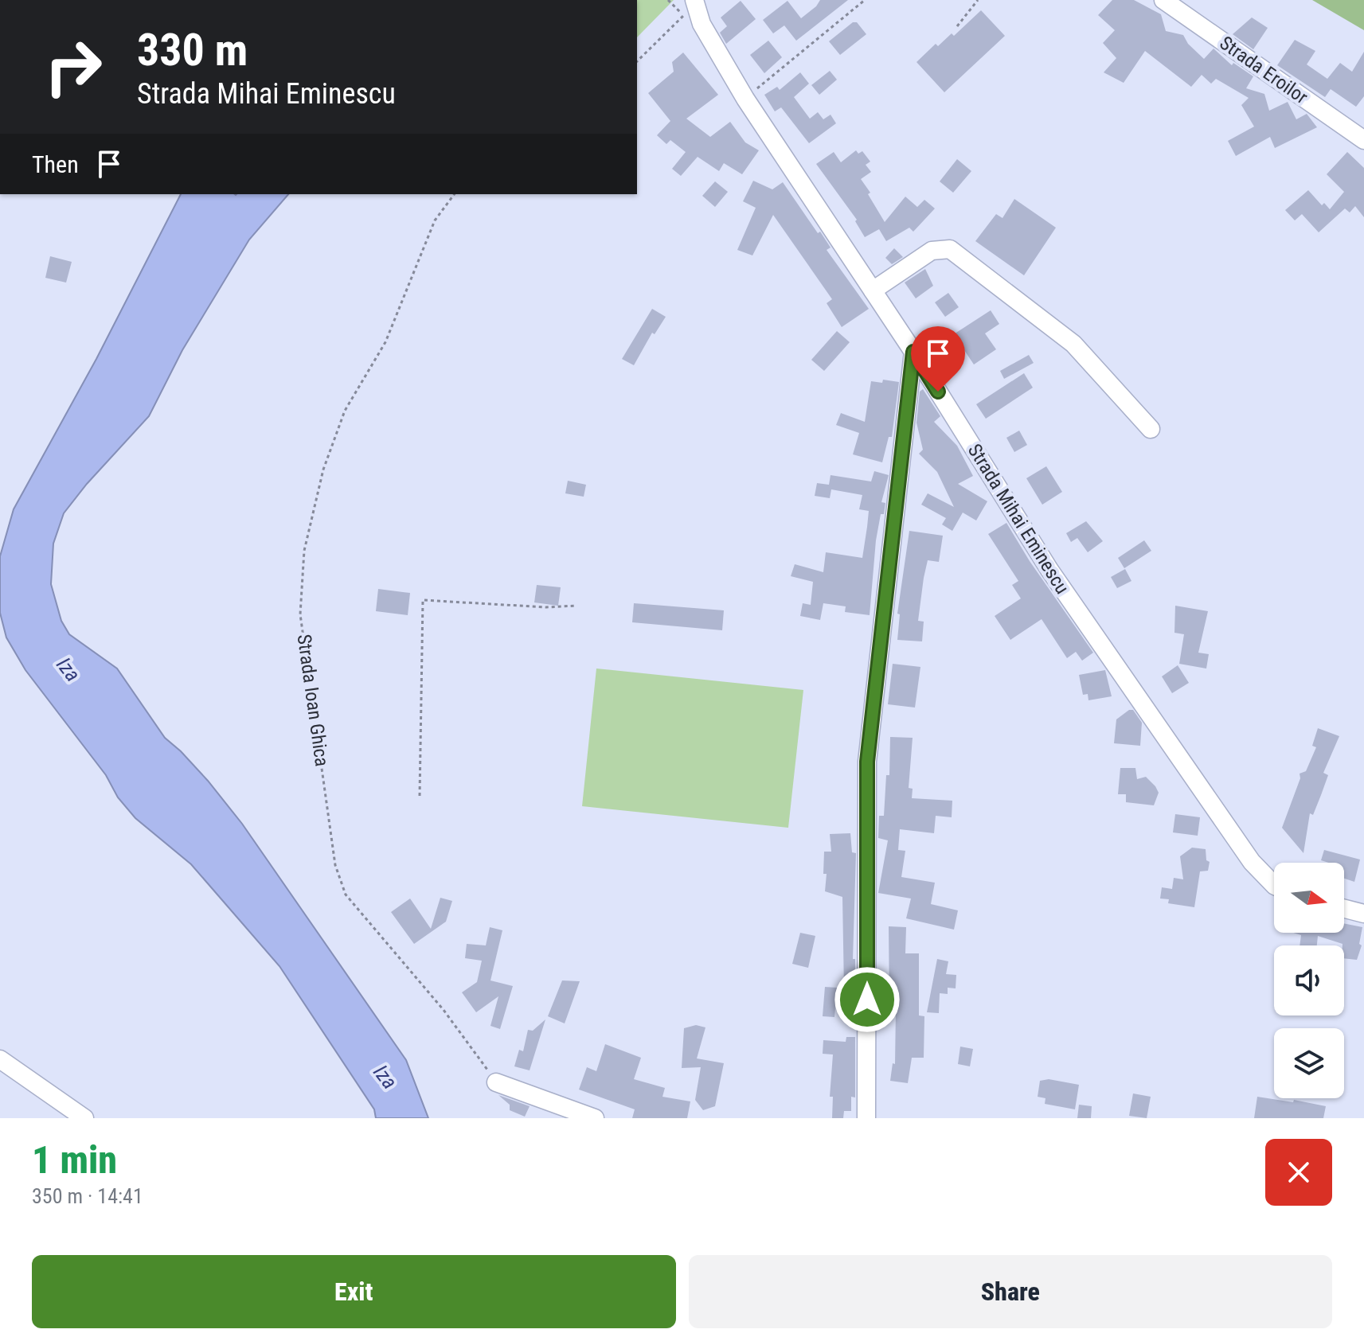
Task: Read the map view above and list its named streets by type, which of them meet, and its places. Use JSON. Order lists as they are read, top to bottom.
{
  "streets": {
    "street": ["Strada Eroilor", "Strada Mihai Eminescu"],
    "path": ["Strada Ioan Ghica"]
  },
  "water": ["Iza"],
  "north": "right",
  "page": {
    "turn": ["330 m", "Strada Mihai Eminescu"],
    "then": "Then",
    "heading": ["1 min", "350 m · 14:41"],
    "buttons": ["Exit", "Share"]
  }
}
